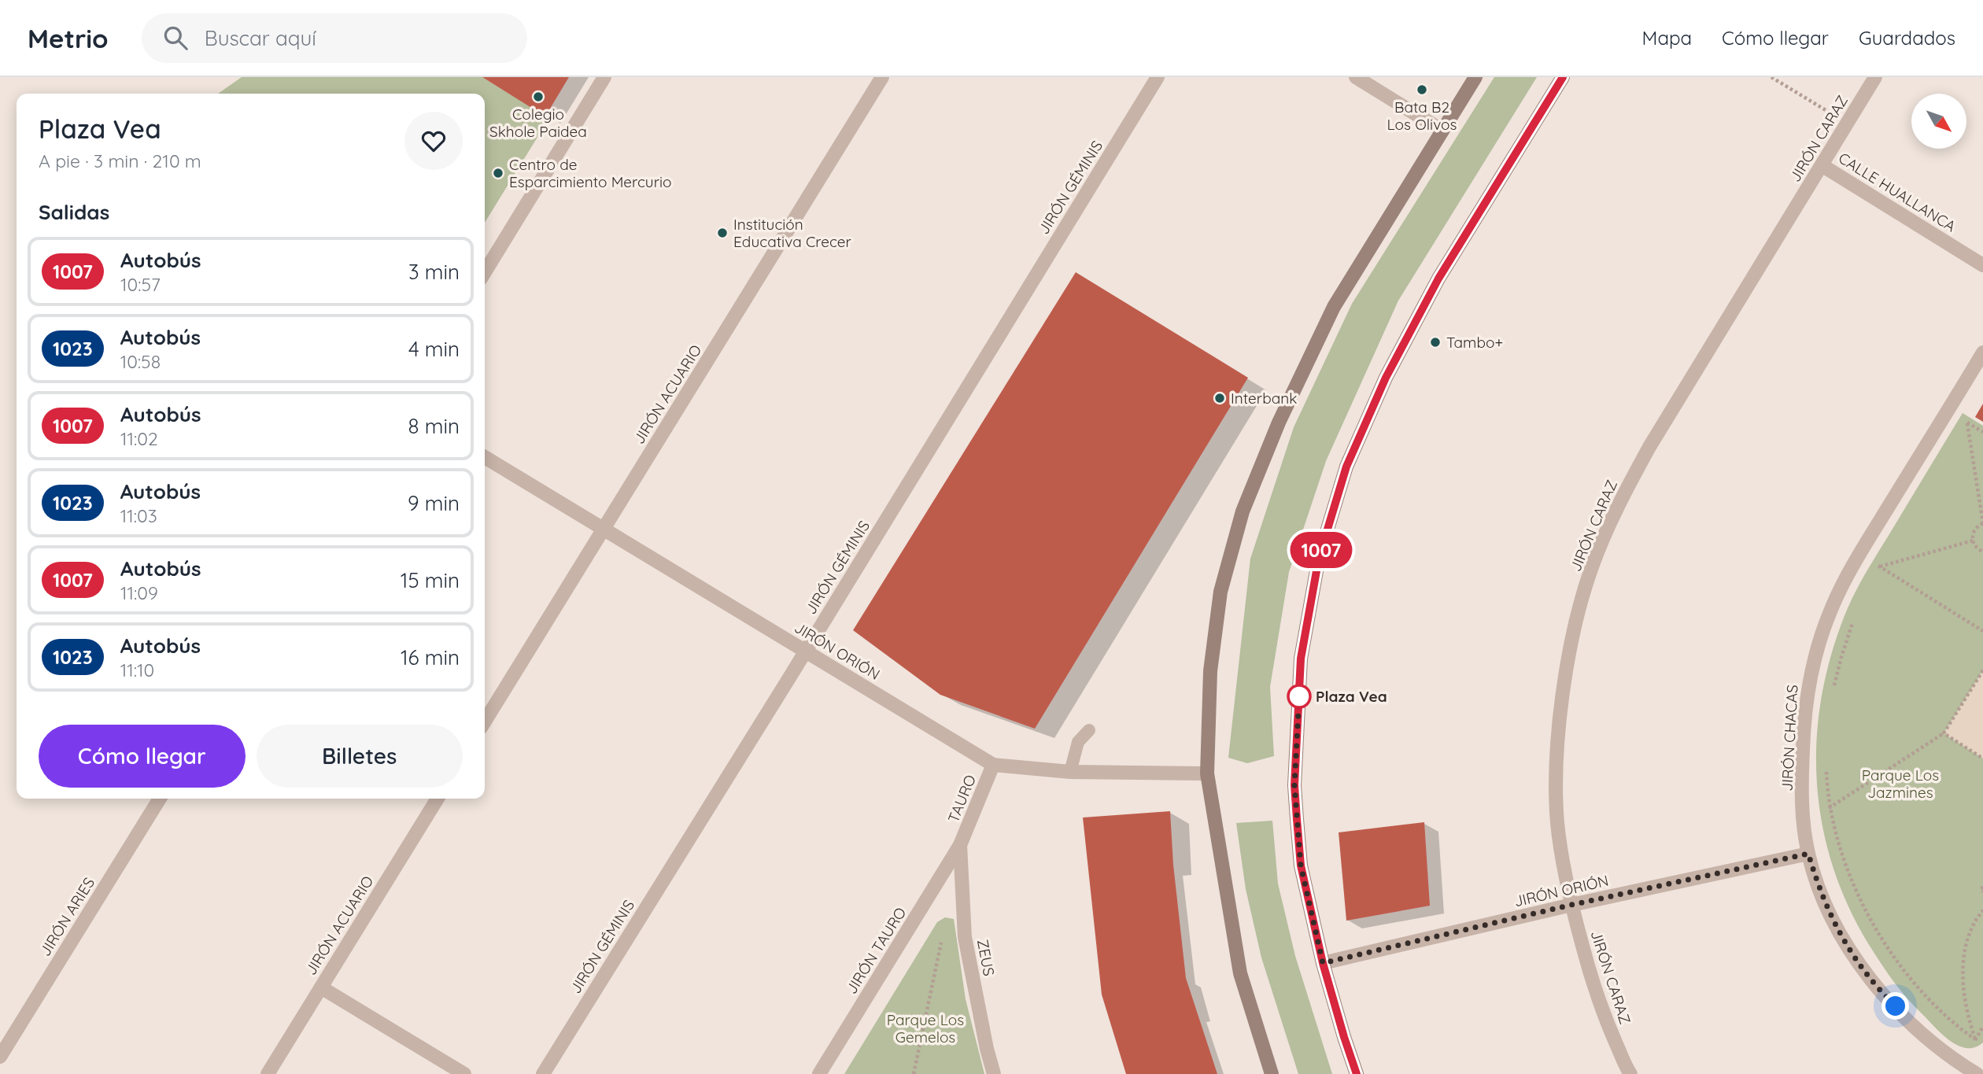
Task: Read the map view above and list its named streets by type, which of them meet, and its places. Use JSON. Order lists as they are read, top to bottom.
{
  "streets": {
    "street": [
      "JIRÓN CARAZ",
      "JIRÓN GÉMINIS",
      "CALLE HUALLANCA",
      "JIRÓN ACUARIO",
      "JIRÓN ORIÓN",
      "JIRÓN CHACAS",
      "TAURO",
      "JIRÓN ARIES",
      "JIRÓN TAURO",
      "ZEUS"
    ]
  },
  "crossings": [
    ["JIRÓN CARAZ", "CALLE HUALLANCA"],
    ["JIRÓN CARAZ", "JIRÓN ORIÓN"],
    ["JIRÓN GÉMINIS", "JIRÓN ORIÓN"],
    ["JIRÓN ACUARIO", "JIRÓN ORIÓN"],
    ["JIRÓN ORIÓN", "JIRÓN CHACAS"],
    ["JIRÓN ORIÓN", "TAURO"],
    ["TAURO", "JIRÓN TAURO"],
    ["TAURO", "ZEUS"],
    ["JIRÓN TAURO", "ZEUS"]
  ],
  "parks": ["Parque Los Jazmines", "Parque Los Gemelos"],
  "places": [
    "Bata B2 Los Olivos",
    "Colegio Skhole Paidea",
    "Centro de Esparcimiento Mercurio",
    "Institución Educativa Crecer",
    "Tambo+",
    "Interbank",
    "Plaza Vea"
  ],
  "lines": ["bus line 1007"],
  "north": "bottom right",
  "page": {
    "header": "Metrio",
    "search": "Buscar aquí",
    "nav": ["Mapa", "Cómo llegar", "Guardados"],
    "on_map": "1007",
    "heading": [
      ["Plaza Vea", "A pie · 3 min · 210 m"],
      "Salidas"
    ],
    "list": [
      {
        "mark": "1007",
        "name": "Autobús",
        "note": "10:57",
        "value": "3 min"
      },
      {
        "mark": "1023",
        "name": "Autobús",
        "note": "10:58",
        "value": "4 min"
      },
      {
        "mark": "1007",
        "name": "Autobús",
        "note": "11:02",
        "value": "8 min"
      },
      {
        "mark": "1023",
        "name": "Autobús",
        "note": "11:03",
        "value": "9 min"
      },
      {
        "mark": "1007",
        "name": "Autobús",
        "note": "11:09",
        "value": "15 min"
      },
      {
        "mark": "1023",
        "name": "Autobús",
        "note": "11:10",
        "value": "16 min"
      }
    ],
    "buttons": ["Cómo llegar", "Billetes"]
  }
}
